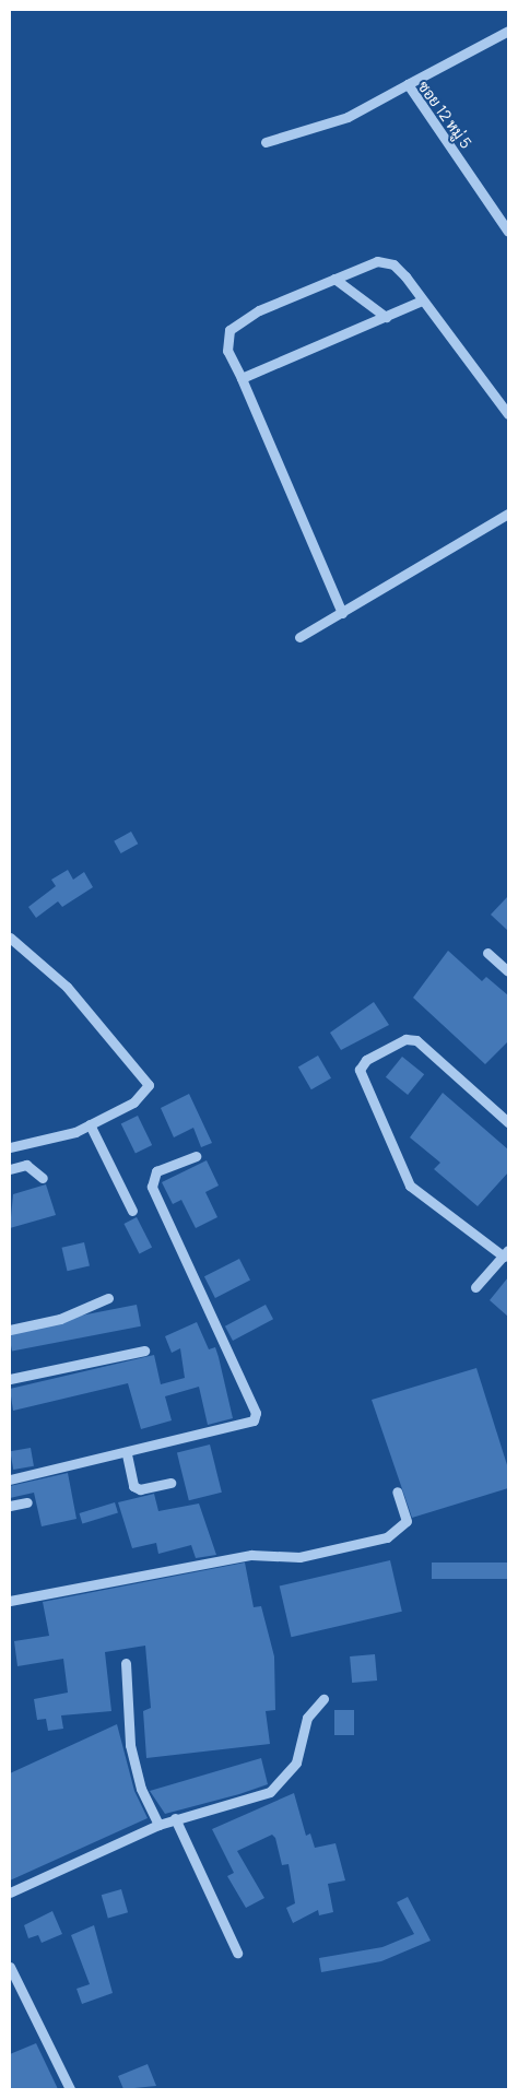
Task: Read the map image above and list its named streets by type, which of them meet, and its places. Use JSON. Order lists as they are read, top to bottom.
{
  "streets": {
    "street": ["ซอย 12 หมู่ 5"]
  }
}
